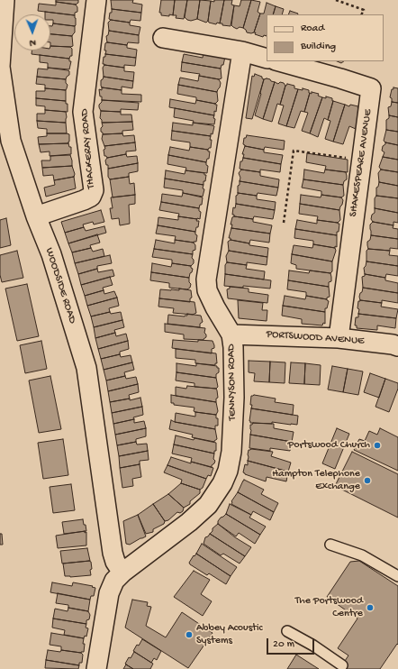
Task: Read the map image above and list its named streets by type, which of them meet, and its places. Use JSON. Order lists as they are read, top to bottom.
{
  "streets": {
    "street": [
      "THACKERAY ROAD",
      "SHAKESPEARE AVENUE",
      "WOODSIDE ROAD",
      "PORTSWOOD AVENUE",
      "TENNYSON ROAD"
    ]
  },
  "crossings": [
    ["THACKERAY ROAD", "WOODSIDE ROAD"],
    ["SHAKESPEARE AVENUE", "PORTSWOOD AVENUE"],
    ["WOODSIDE ROAD", "TENNYSON ROAD"],
    ["PORTSWOOD AVENUE", "TENNYSON ROAD"]
  ],
  "places": [
    "Portswood Church",
    "Hampton Telephone Exchange",
    "The Portswood Centre",
    "Abbey Acoustic Systems"
  ],
  "legend": ["Road", "Building"],
  "scale_bar": "20 m",
  "north": "bottom"
}
